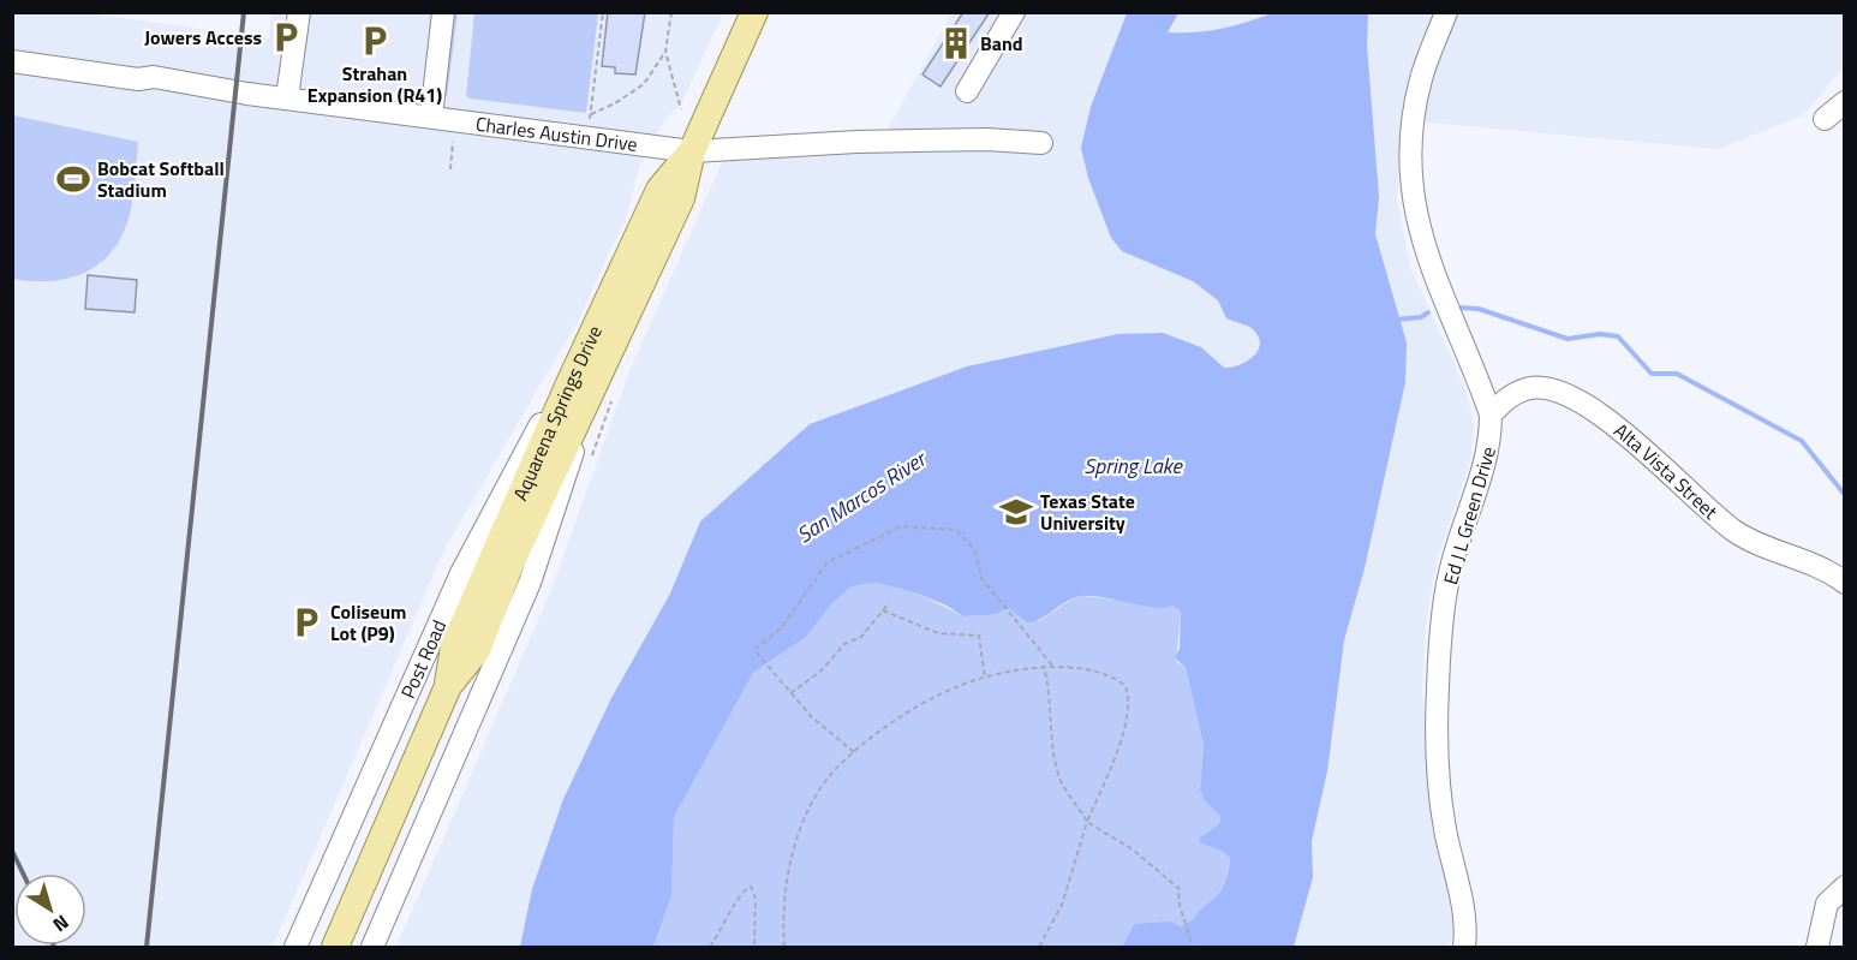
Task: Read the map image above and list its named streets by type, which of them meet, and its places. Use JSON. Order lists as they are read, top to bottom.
{
  "streets": {
    "main road": ["Aquarena Springs Drive"],
    "street": [
      "Charles Austin Drive",
      "Alta Vista Street",
      "Ed J L Green Drive",
      "Post Road"
    ]
  },
  "crossings": [
    ["Charles Austin Drive", "Aquarena Springs Drive"],
    ["Aquarena Springs Drive", "Post Road"],
    ["Alta Vista Street", "Ed J L Green Drive"]
  ],
  "water": ["Spring Lake", "San Marcos River"],
  "places": {
    "parking": ["Jowers Access", "Strahan Expansion (R41)", "Coliseum Lot (P9)"],
    "building": ["Band"],
    "sports": ["Bobcat Softball Stadium"],
    "school or university": ["Texas State University"]
  },
  "north": "bottom right"
}
